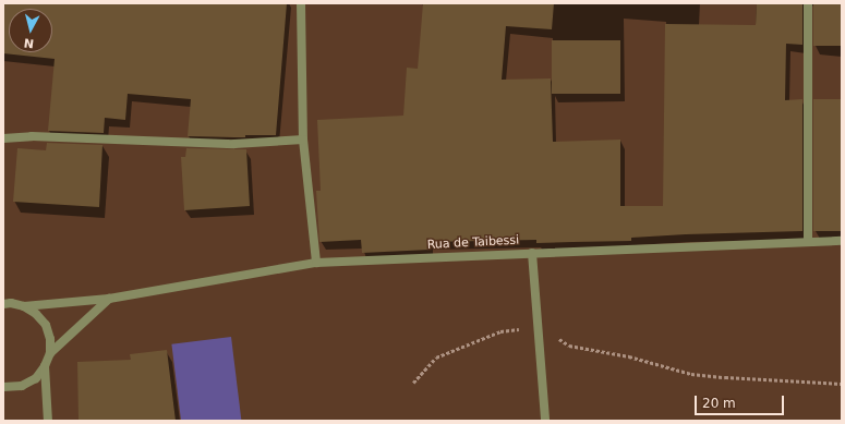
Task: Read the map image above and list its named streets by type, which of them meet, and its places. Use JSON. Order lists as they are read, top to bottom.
{
  "streets": {
    "street": ["Rua de Taibessi"]
  },
  "scale_bar": "20 m",
  "north": "bottom"
}
